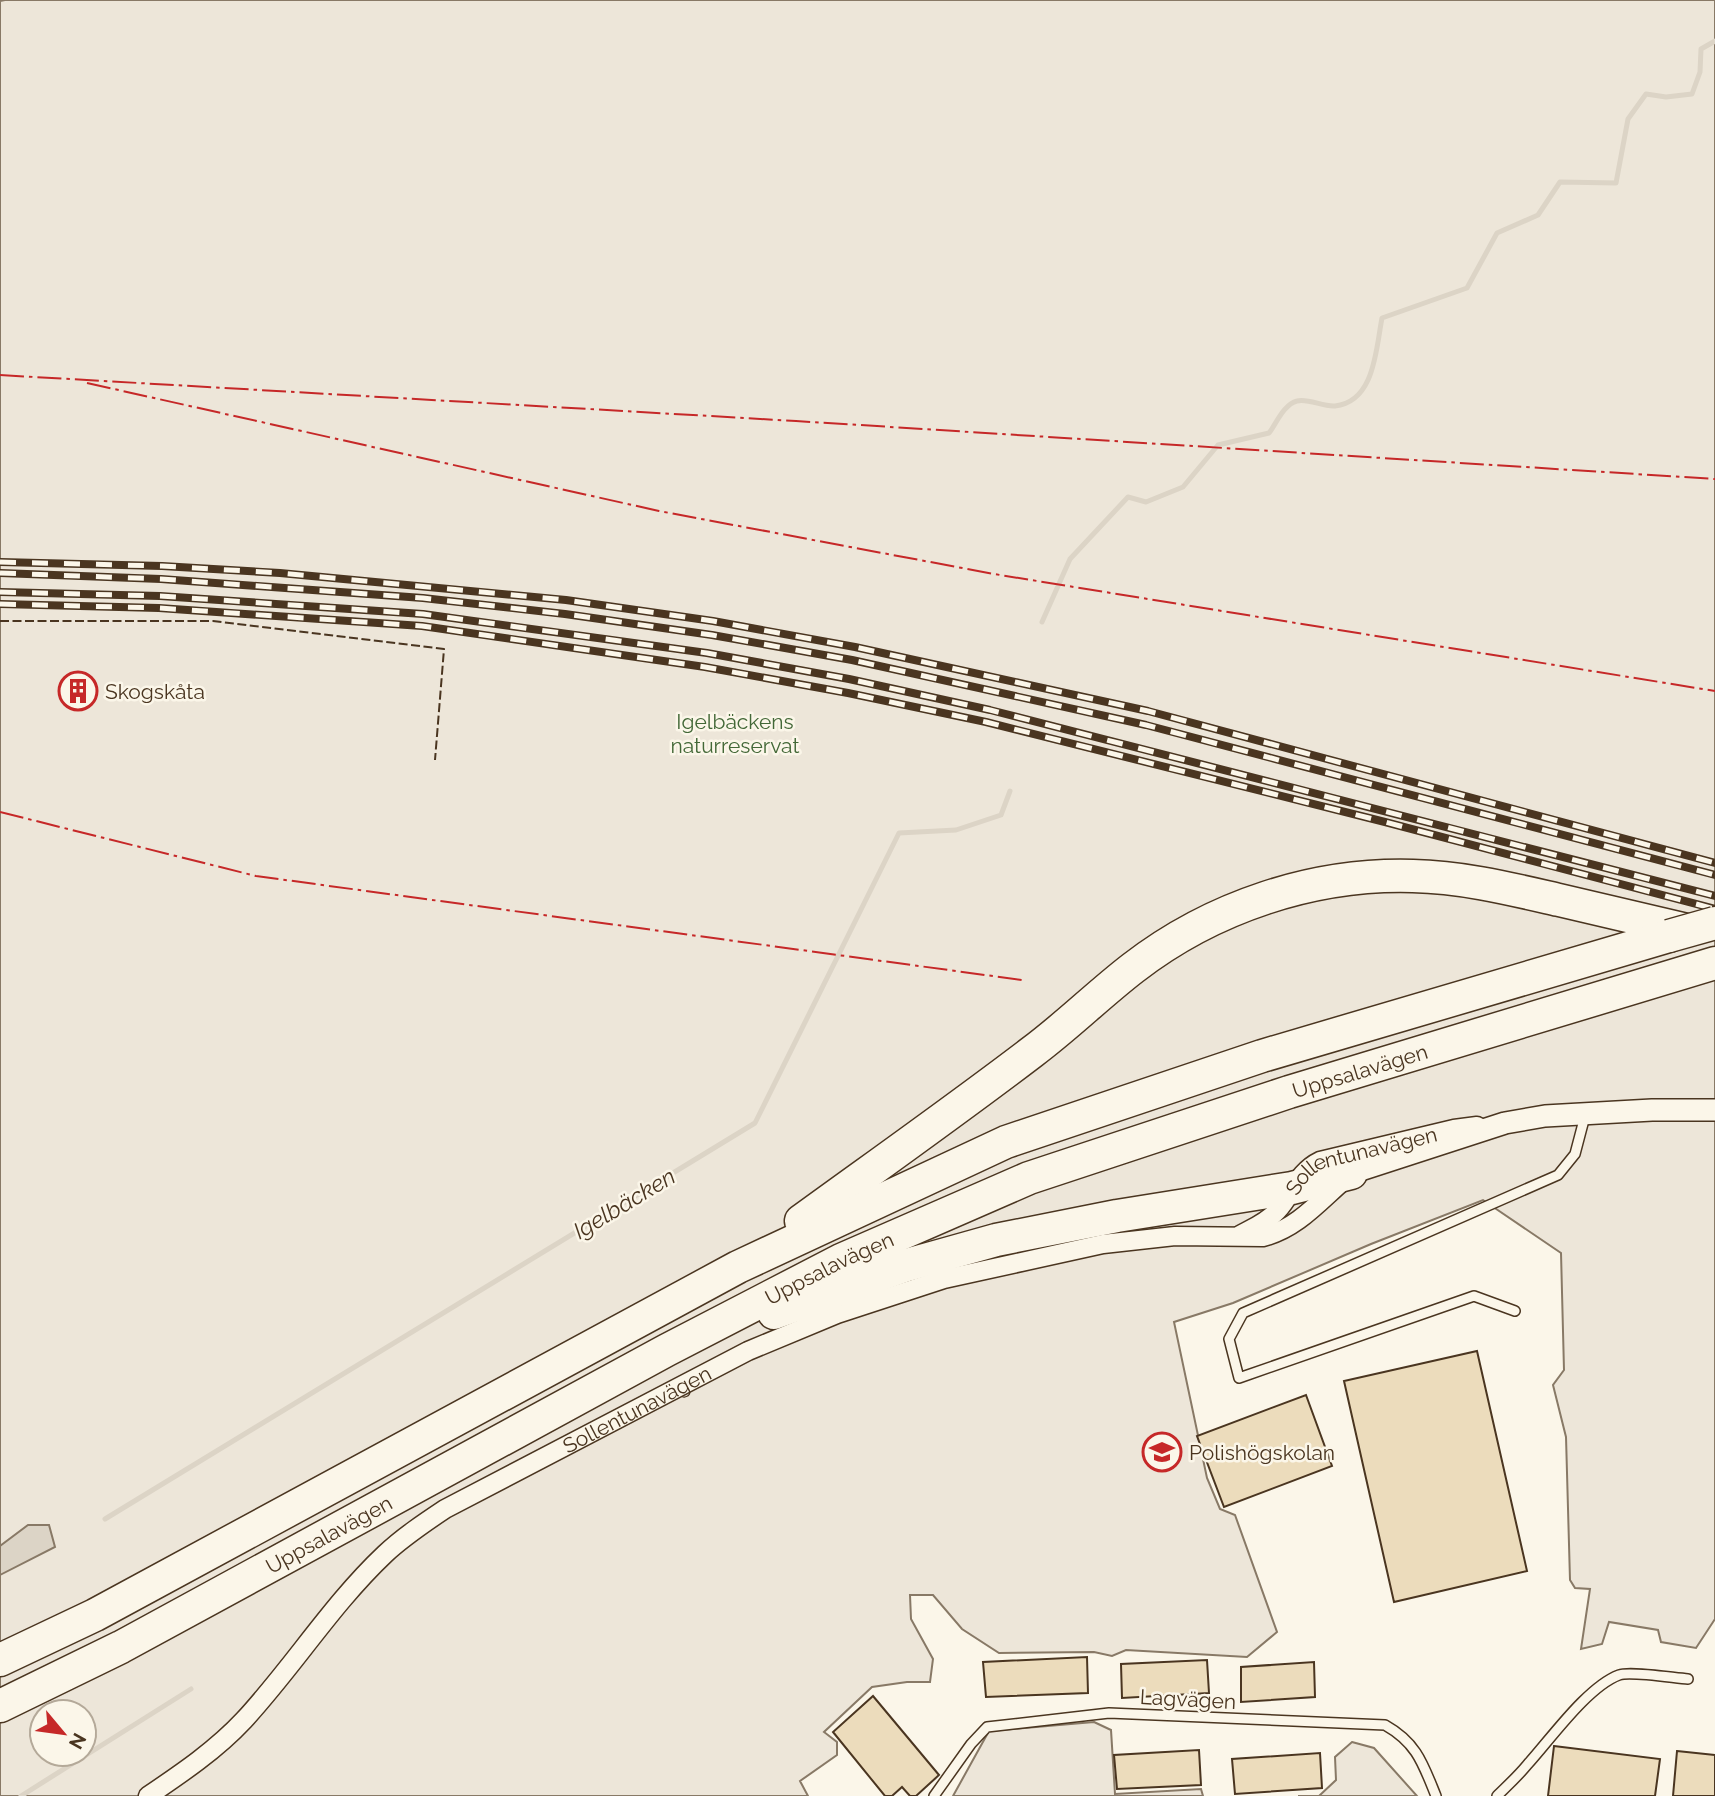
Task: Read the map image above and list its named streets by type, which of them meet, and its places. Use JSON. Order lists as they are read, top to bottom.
{
  "streets": {
    "highway": ["Uppsalavägen"],
    "street": ["Sollentunavägen"],
    "lane": ["Lagvägen"]
  },
  "water": ["Igelbäcken"],
  "parks": ["Igelbäckens naturreservat"],
  "places": {
    "building": ["Skogskåta"],
    "school or university": ["Polishögskolan"]
  },
  "north": "bottom right"
}
